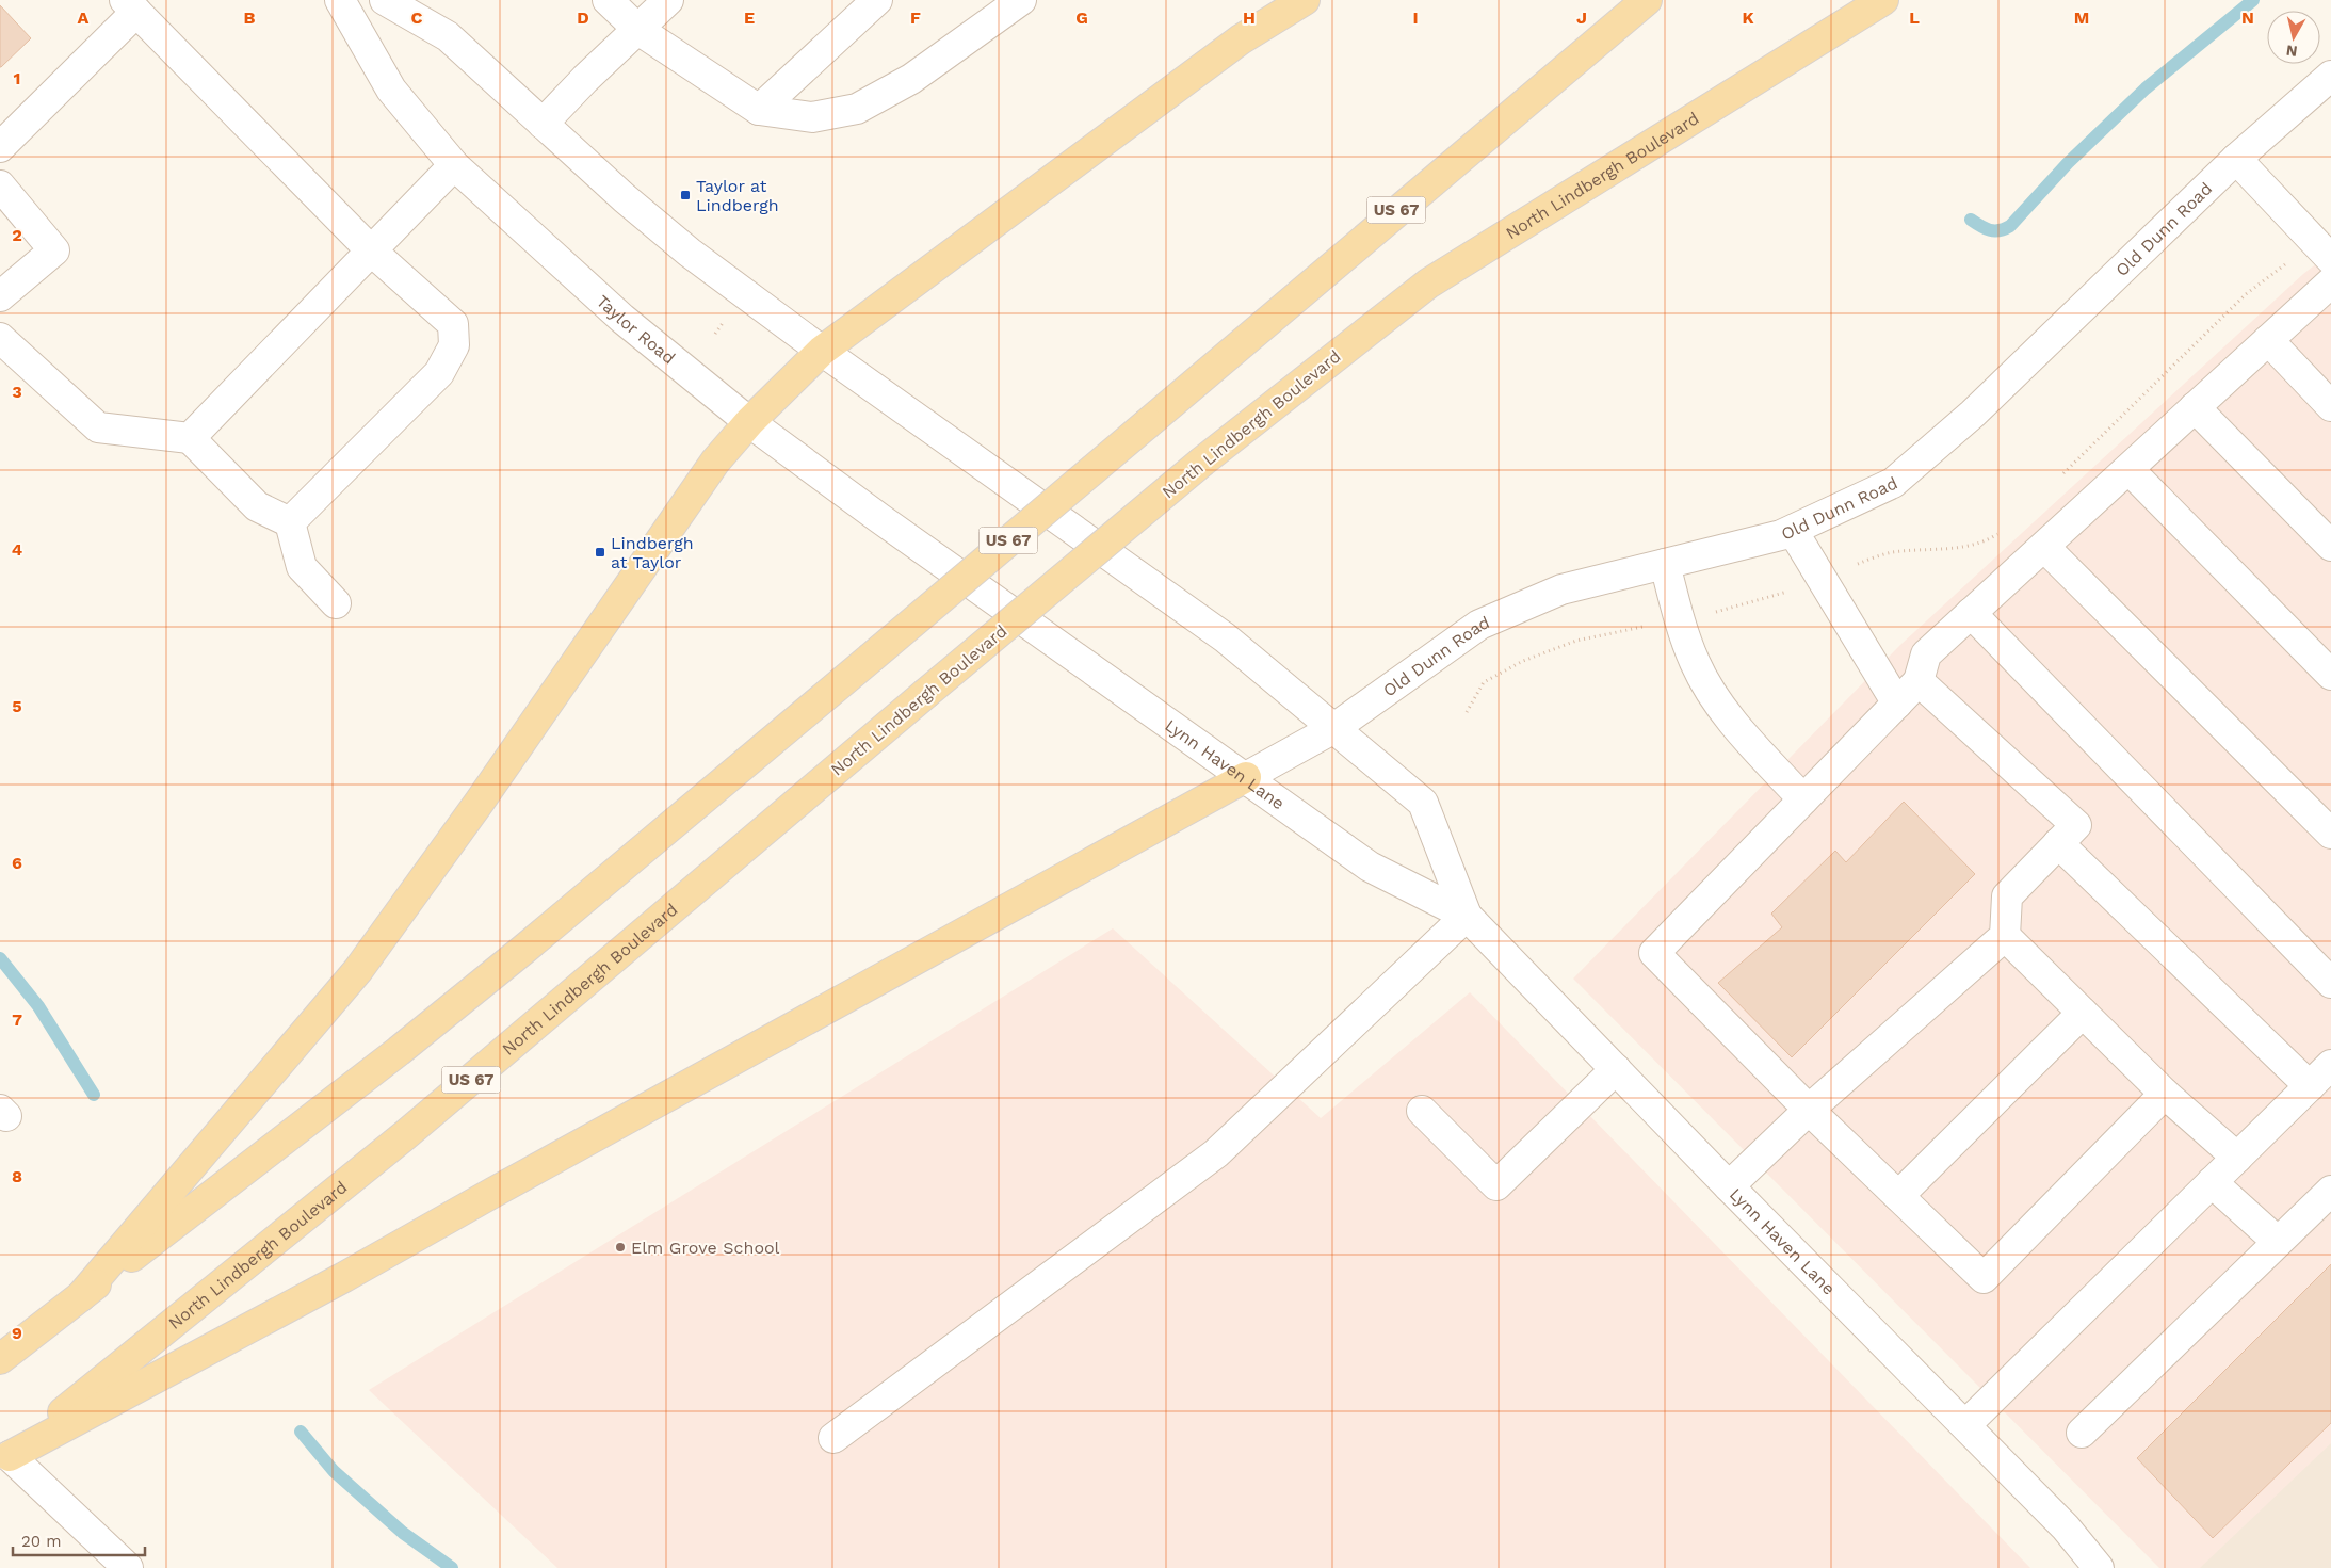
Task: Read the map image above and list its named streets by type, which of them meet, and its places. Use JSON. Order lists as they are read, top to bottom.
{
  "streets": {
    "main road": ["North Lindbergh Boulevard", "US 67"],
    "street": ["Old Dunn Road", "Taylor Road", "Lynn Haven Lane"]
  },
  "crossings": [
    ["Old Dunn Road", "Lynn Haven Lane"],
    ["Taylor Road", "Lynn Haven Lane"]
  ],
  "places": {
    "transit": ["Taylor at Lindbergh", "Lindbergh at Taylor"],
    "other": ["Elm Grove School"]
  },
  "scale_bar": "20 m",
  "north": "bottom",
  "grid": {
    "columns": [
      "A",
      "B",
      "C",
      "D",
      "E",
      "F",
      "G",
      "H",
      "I",
      "J",
      "K",
      "L",
      "M",
      "N"
    ],
    "rows": [
      "1",
      "2",
      "3",
      "4",
      "5",
      "6",
      "7",
      "8",
      "9"
    ]
  }
}
